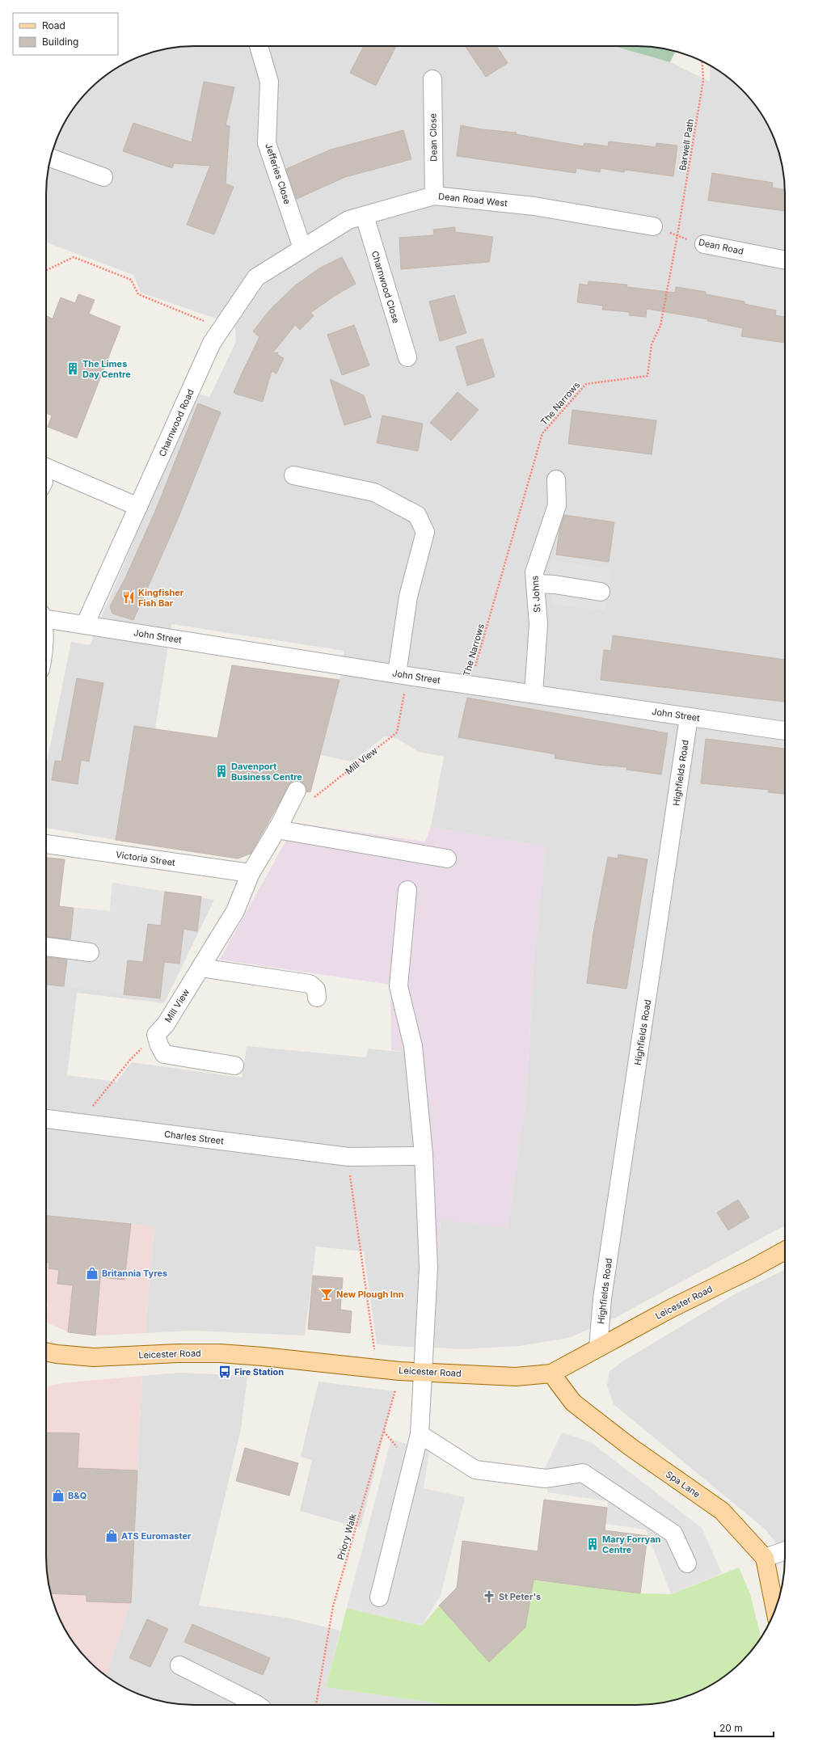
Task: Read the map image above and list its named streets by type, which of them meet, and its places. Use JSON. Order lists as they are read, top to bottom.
{
  "streets": {
    "main road": ["Leicester Road", "Spa Lane"],
    "street": [
      "Dean Close",
      "Jefferies Close",
      "Dean Road West",
      "Dean Road",
      "Charnwood Close",
      "Charnwood Road",
      "St Johns",
      "John Street",
      "Mill View",
      "Highfields Road",
      "Victoria Street",
      "Charles Street"
    ],
    "path": ["Barwell Path", "The Narrows", "Priory Walk"]
  },
  "crossings": [
    ["Dean Close", "Dean Road West"],
    ["Barwell Path", "Dean Road"],
    ["Barwell Path", "The Narrows"],
    ["Jefferies Close", "Dean Road West"],
    ["Jefferies Close", "Charnwood Road"],
    ["Dean Road West", "Dean Road"],
    ["Dean Road West", "Charnwood Close"],
    ["Dean Road West", "Charnwood Road"],
    ["Dean Road", "The Narrows"],
    ["The Narrows", "John Street"],
    ["Charnwood Road", "John Street"],
    ["St Johns", "John Street"],
    ["John Street", "Mill View"],
    ["John Street", "Highfields Road"],
    ["Mill View", "Victoria Street"],
    ["Highfields Road", "Leicester Road"],
    ["Leicester Road", "Spa Lane"],
    ["Leicester Road", "Priory Walk"]
  ],
  "places": {
    "building": ["The Limes Day Centre", "Davenport Business Centre", "Mary Forryan Centre"],
    "restaurant": ["Kingfisher Fish Bar"],
    "shop": ["Britannia Tyres", "B&Q", "ATS Euromaster"],
    "bar": ["New Plough Inn"],
    "bus stop": ["Fire Station"],
    "church": ["St Peter's"]
  },
  "legend": ["Road", "Building"],
  "scale_bar": "20 m"
}
